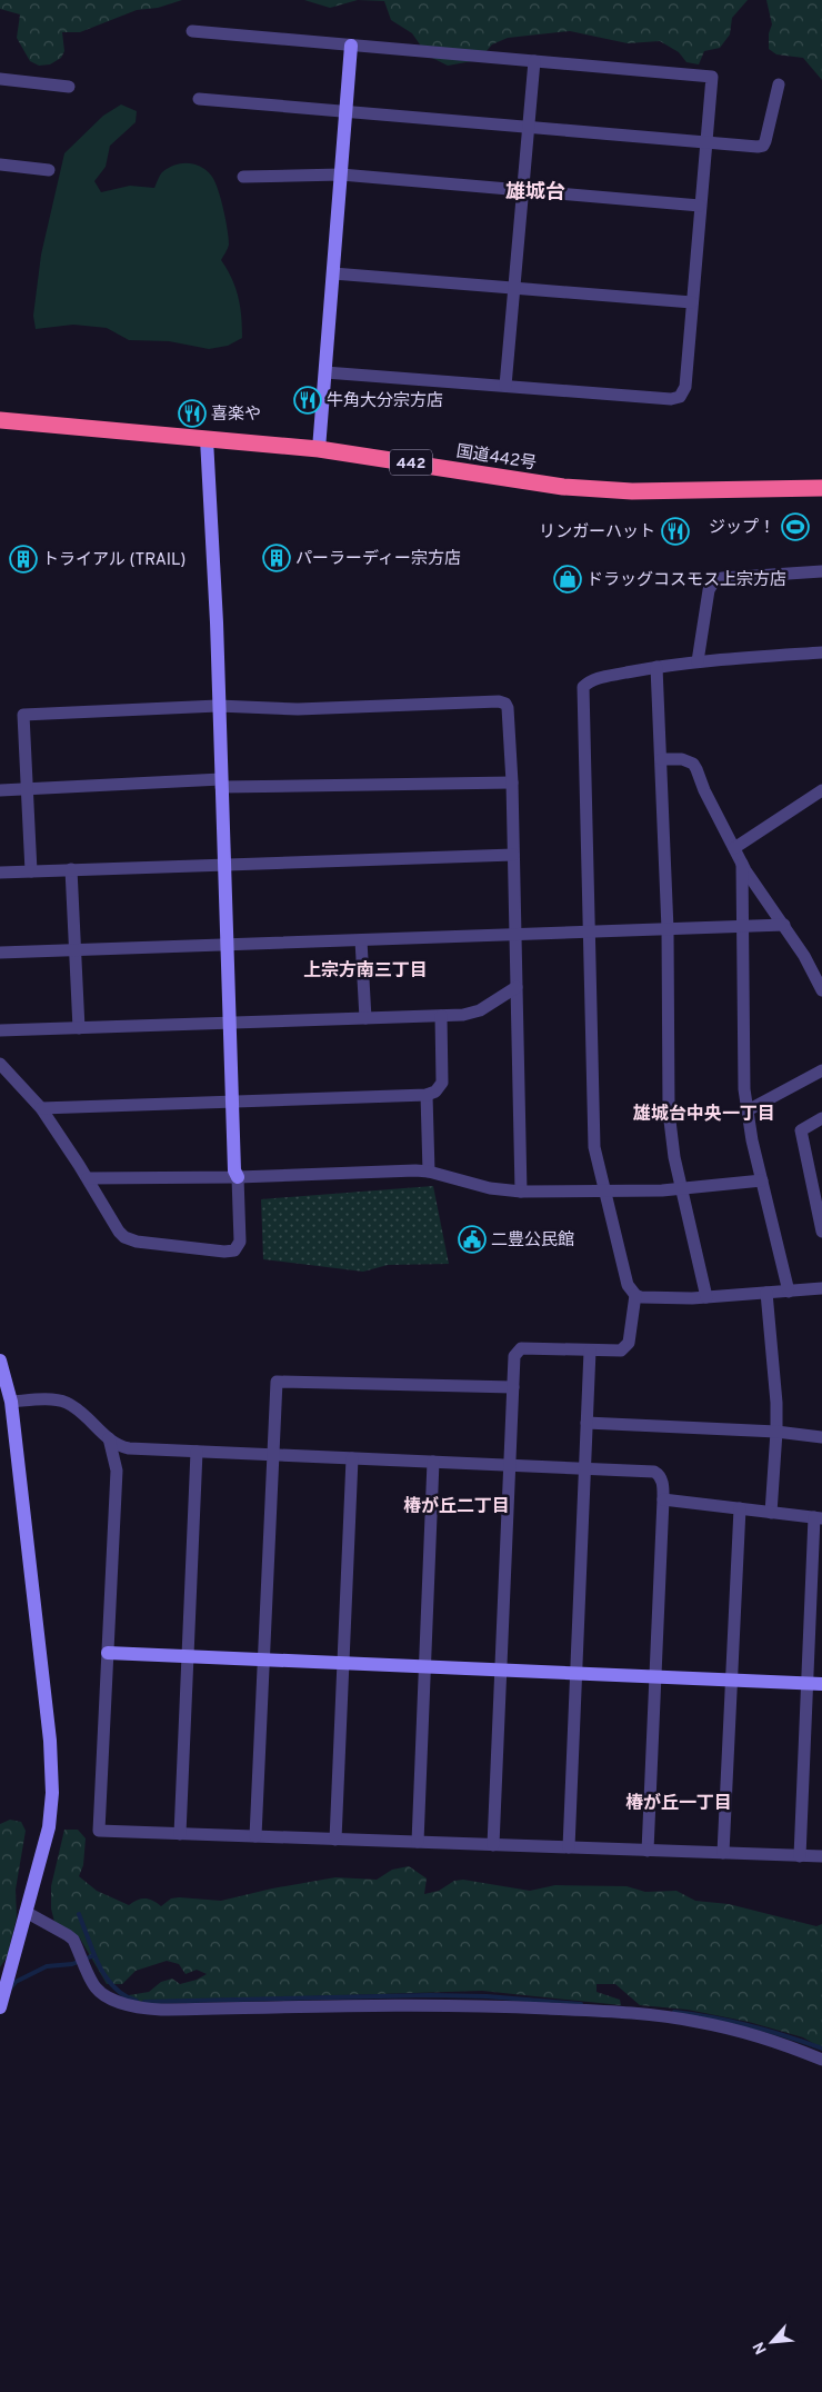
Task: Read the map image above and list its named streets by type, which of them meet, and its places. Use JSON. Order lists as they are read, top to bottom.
{
  "streets": {
    "highway": ["国道442号", "442"]
  },
  "districts": [
    "雄城台",
    "上宗方南三丁目",
    "雄城台中央一丁目",
    "椿が丘二丁目",
    "椿が丘一丁目"
  ],
  "places": {
    "restaurant": ["牛角大分宗方店", "喜楽や", "リンガーハット"],
    "sports": ["ジップ！"],
    "building": ["パーラーディー宗方店", "トライアル (TRAIL)"],
    "shop": ["ドラッグコスモス上宗方店"],
    "public building": ["二豊公民館"]
  },
  "north": "bottom left"
}
